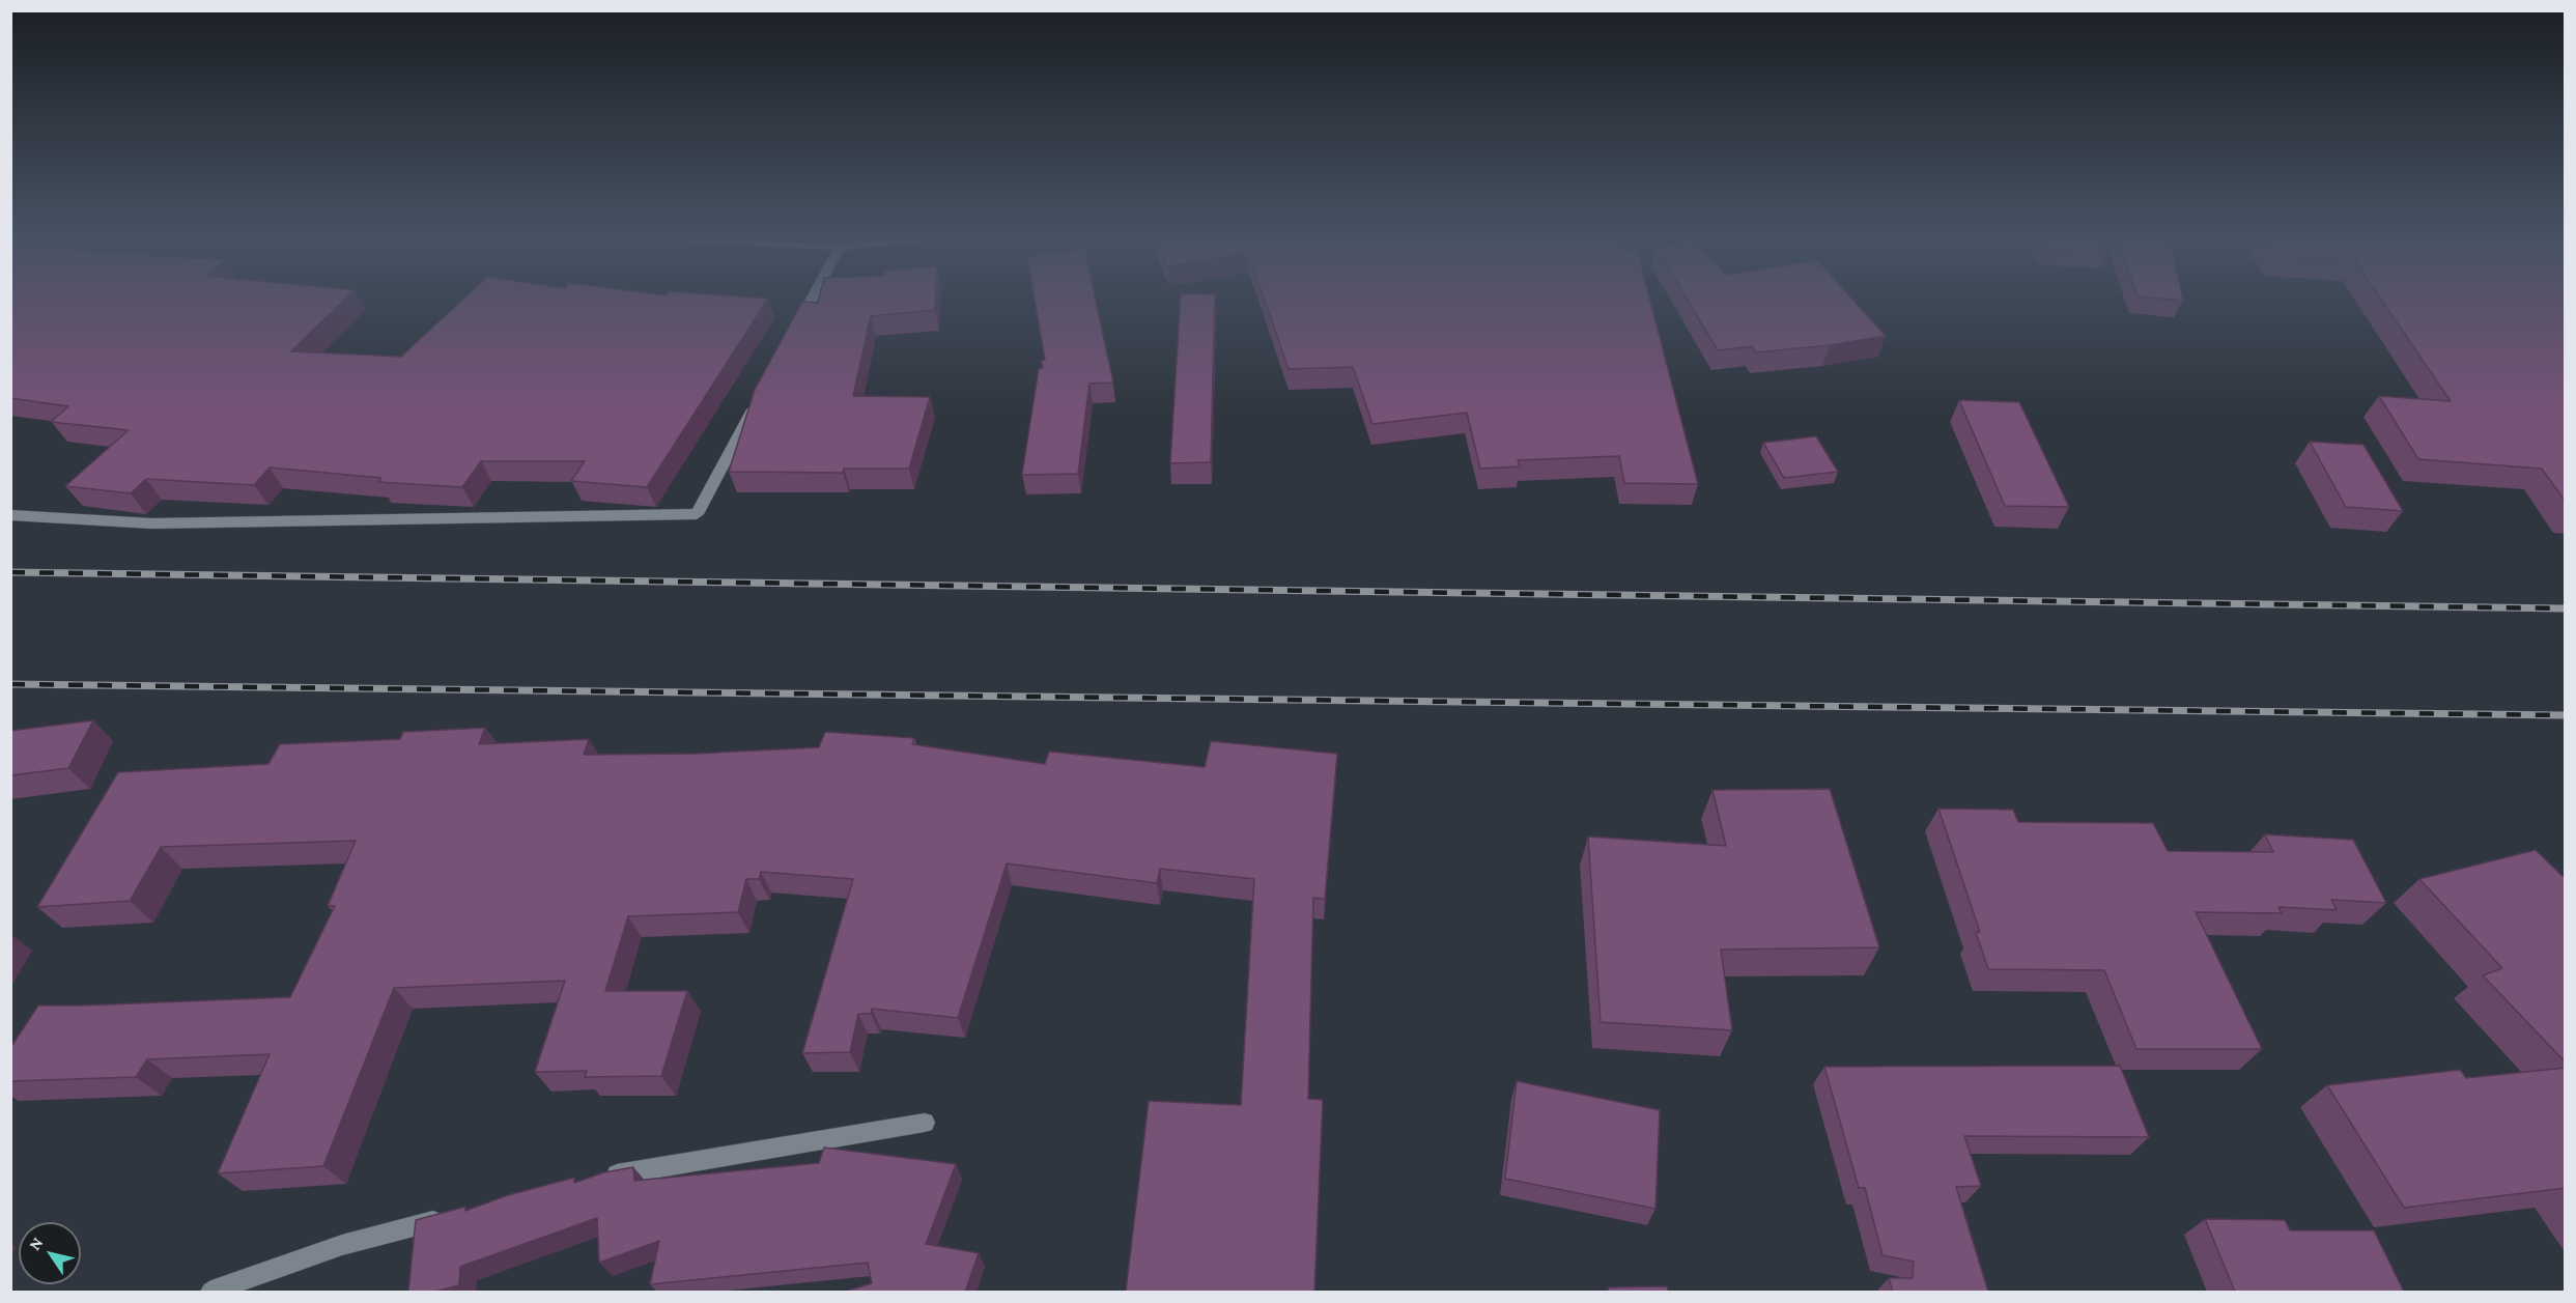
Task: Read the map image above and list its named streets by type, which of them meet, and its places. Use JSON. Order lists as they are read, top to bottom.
{
  "north": "top left"
}
